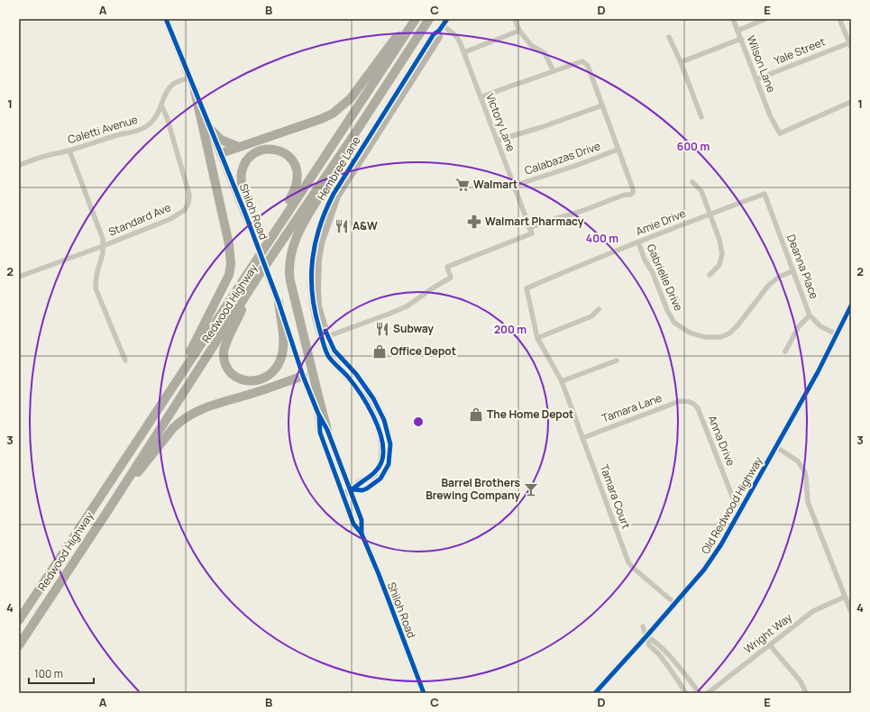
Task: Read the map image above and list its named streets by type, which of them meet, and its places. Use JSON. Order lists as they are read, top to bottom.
{
  "streets": {
    "highway": ["Redwood Highway"],
    "main road": ["Hembree Lane", "Shiloh Road", "Old Redwood Highway"],
    "street": [
      "Yale Street",
      "Wilson Lane",
      "Victory Lane",
      "Caletti Avenue",
      "Calabazas Drive",
      "Standard Ave",
      "Amie Drive",
      "Deanna Place",
      "Gabrielle Drive",
      "Tamara Lane",
      "Anna Drive",
      "Tamara Court",
      "Wright Way"
    ]
  },
  "crossings": [
    ["Yale Street", "Wilson Lane"],
    ["Victory Lane", "Calabazas Drive"],
    ["Victory Lane", "Hembree Lane"],
    ["Caletti Avenue", "Shiloh Road"],
    ["Caletti Avenue", "Standard Ave"],
    ["Hembree Lane", "Shiloh Road"],
    ["Amie Drive", "Deanna Place"],
    ["Amie Drive", "Gabrielle Drive"],
    ["Amie Drive", "Tamara Court"],
    ["Deanna Place", "Gabrielle Drive"],
    ["Deanna Place", "Old Redwood Highway"],
    ["Tamara Lane", "Anna Drive"],
    ["Tamara Lane", "Tamara Court"],
    ["Anna Drive", "Old Redwood Highway"],
    ["Tamara Court", "Old Redwood Highway"]
  ],
  "places": {
    "supermarket": ["Walmart"],
    "pharmacy": ["Walmart Pharmacy"],
    "restaurant": ["A&W", "Subway"],
    "shop": ["Office Depot", "The Home Depot"],
    "bar": ["Barrel Brothers Brewing Company"]
  },
  "scale_bar": "100 m",
  "grid": {
    "columns": [
      "A",
      "B",
      "C",
      "D",
      "E"
    ],
    "rows": [
      "1",
      "2",
      "3",
      "4"
    ]
  },
  "rings": ["600 m", "400 m", "200 m"]
}
